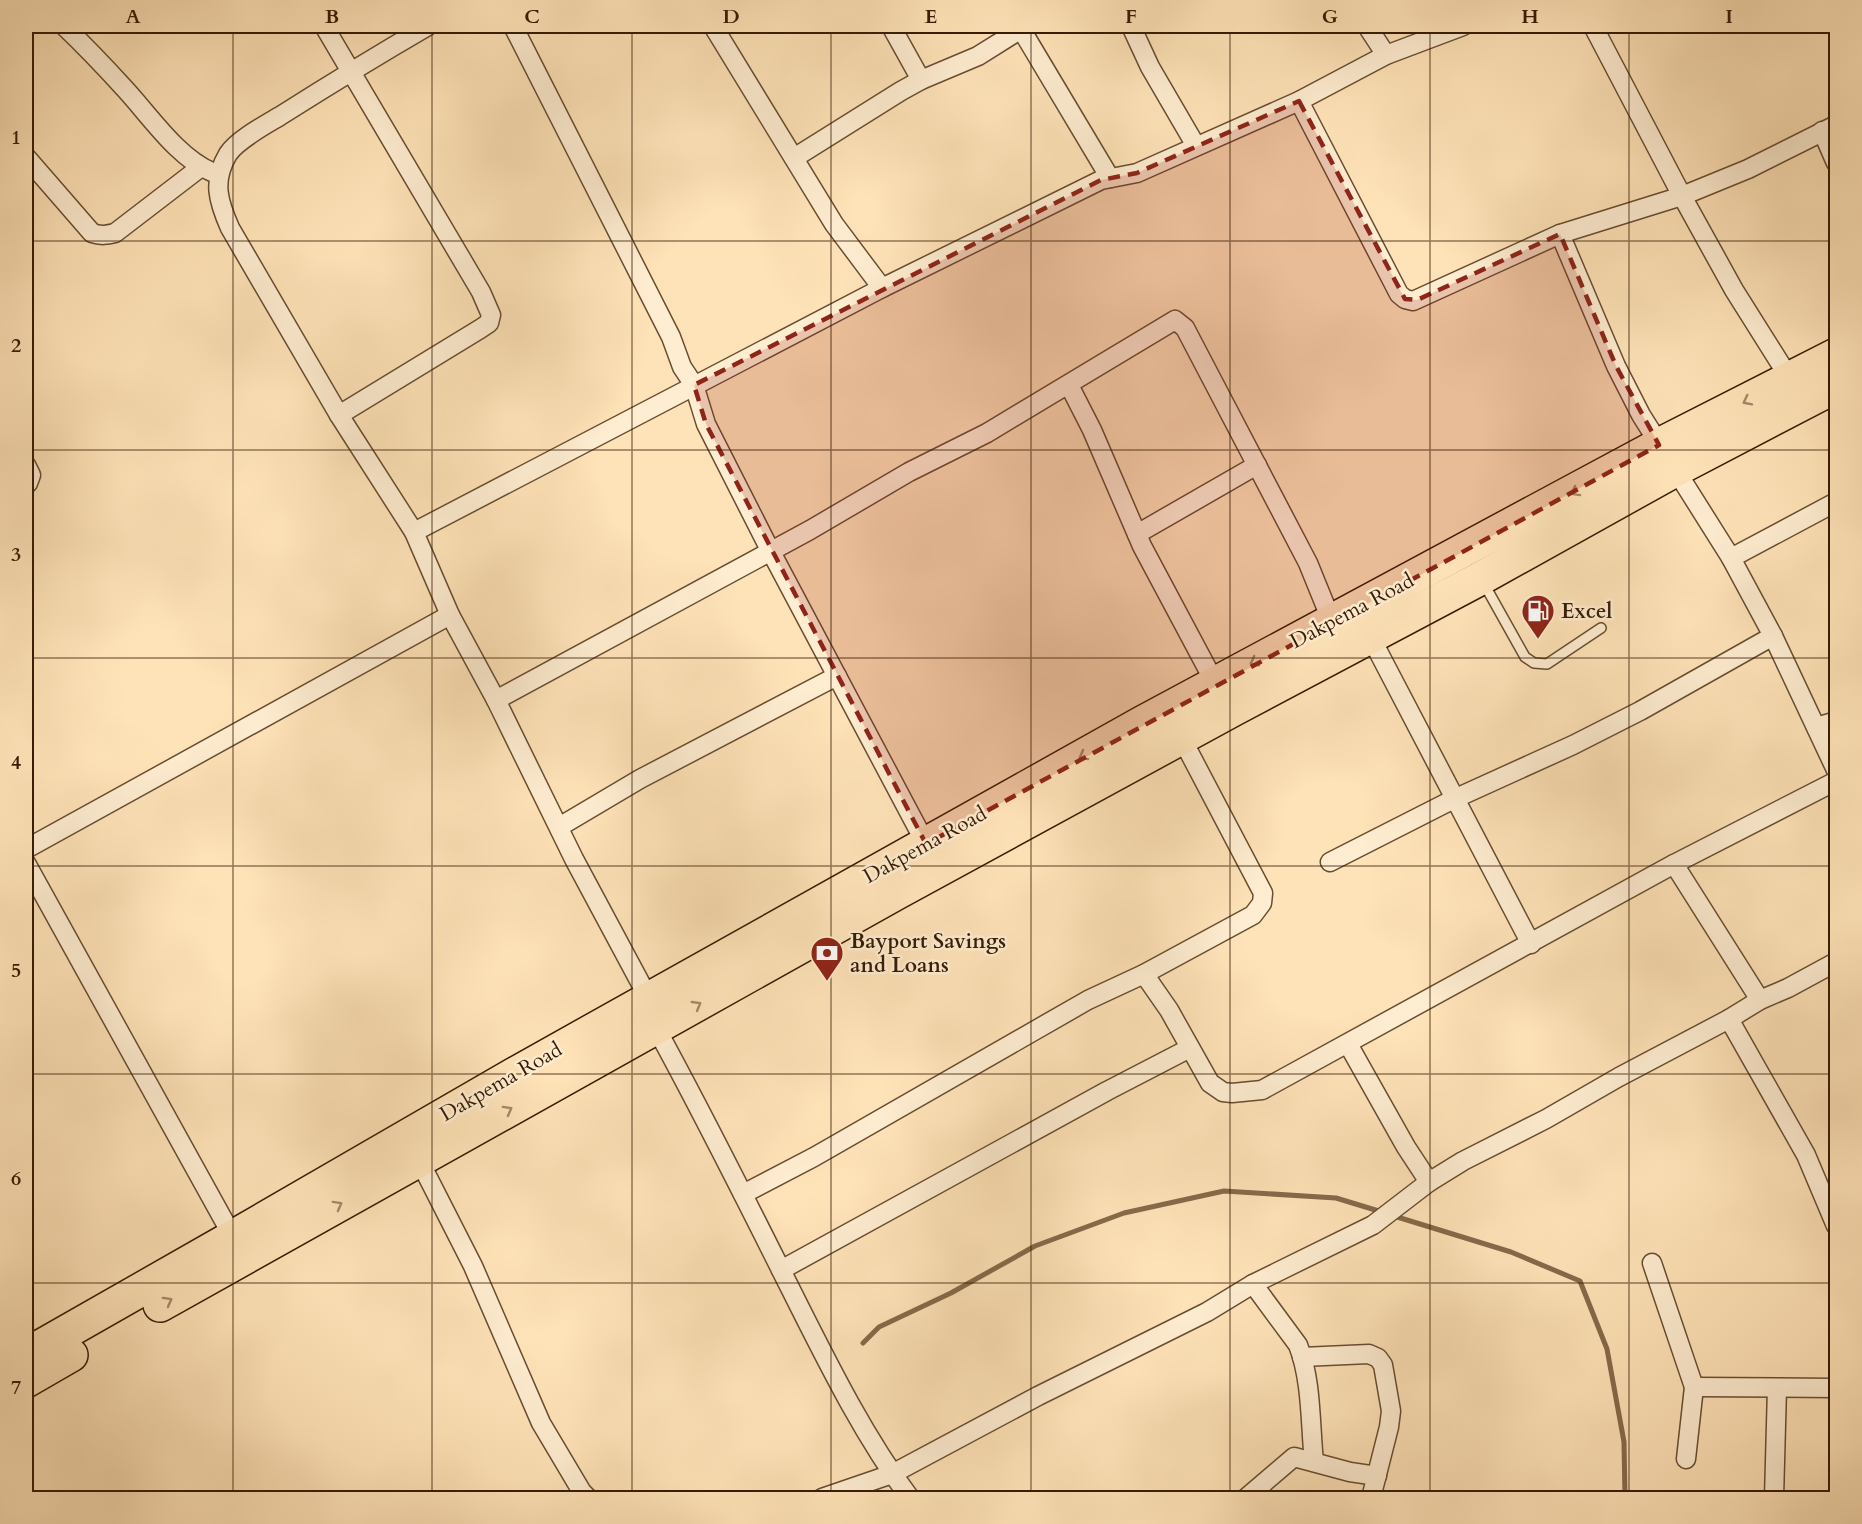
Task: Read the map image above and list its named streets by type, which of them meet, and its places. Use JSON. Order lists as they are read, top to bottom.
{
  "streets": {
    "highway": ["Dakpema Road"]
  },
  "places": {
    "fuel station": ["Excel"],
    "bank": ["Bayport Savings and Loans"]
  },
  "grid": {
    "columns": [
      "A",
      "B",
      "C",
      "D",
      "E",
      "F",
      "G",
      "H",
      "I"
    ],
    "rows": [
      "1",
      "2",
      "3",
      "4",
      "5",
      "6",
      "7"
    ]
  }
}
